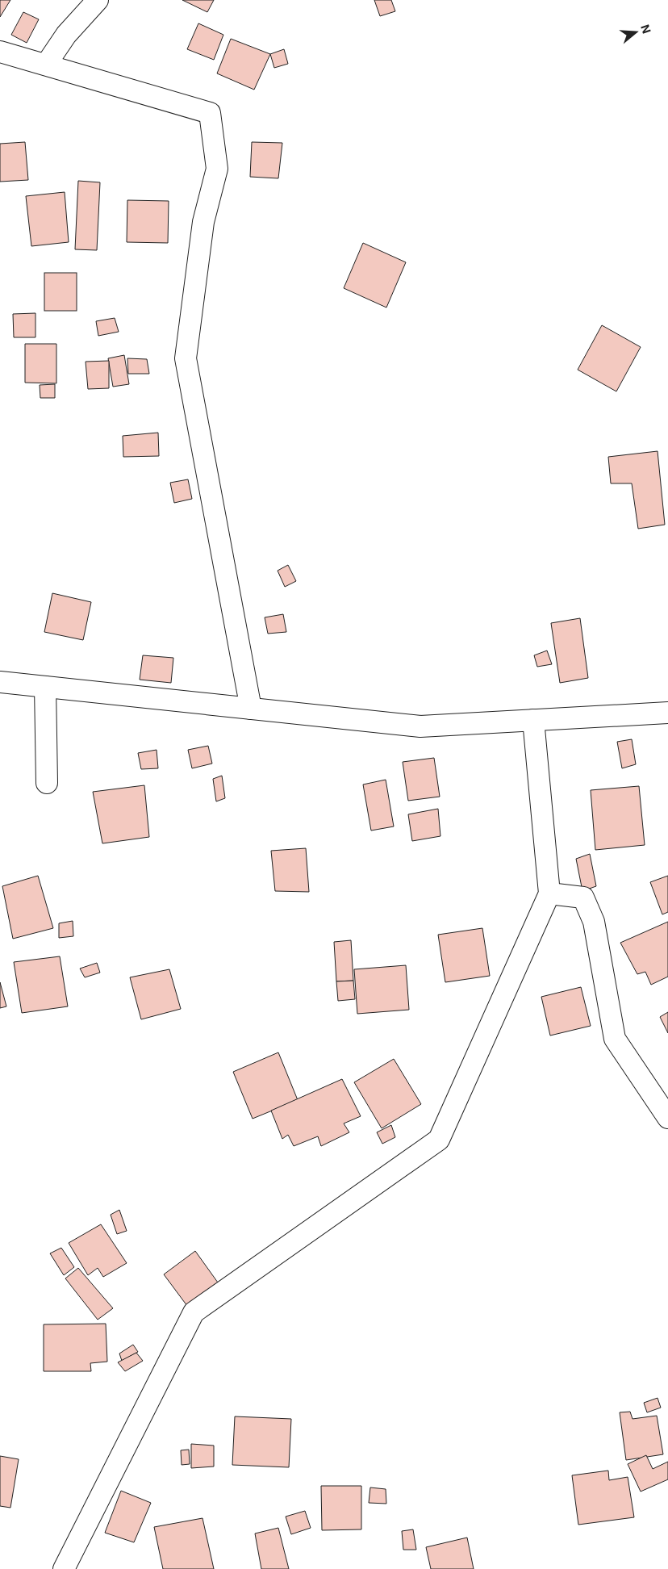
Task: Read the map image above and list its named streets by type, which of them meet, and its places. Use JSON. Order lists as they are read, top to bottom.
{
  "north": "right"
}
